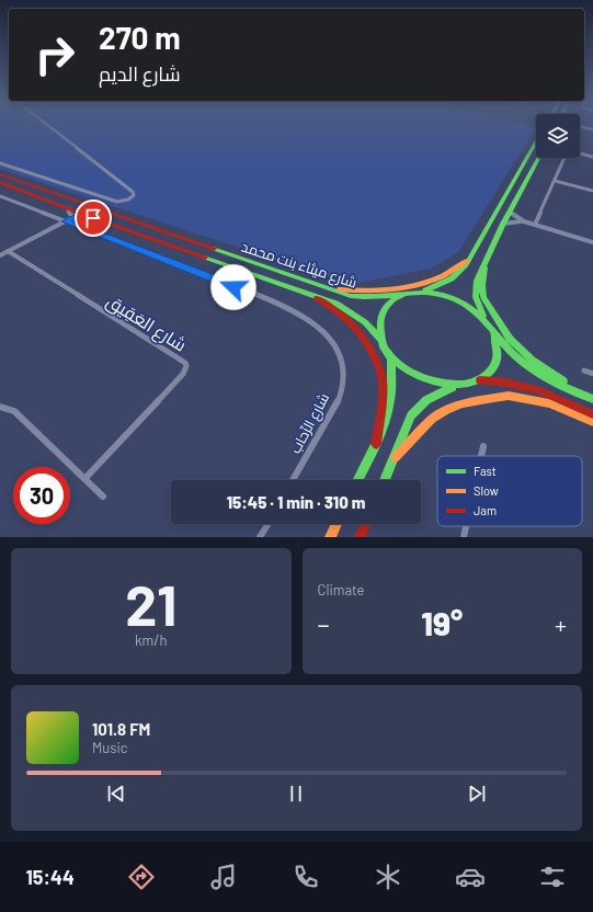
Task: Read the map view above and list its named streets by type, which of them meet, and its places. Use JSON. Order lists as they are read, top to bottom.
{
  "streets": {
    "main road": ["شارع ميثاء بنت محمد"],
    "street": ["شارع العَقِيق", "شارع الرِّحاب"]
  },
  "legend": ["Fast", "Slow", "Jam"],
  "page": {
    "turn": ["270 m", "شارع الديم"],
    "limit": "30",
    "trip": "15:45 · 1 min · 310 m",
    "tile": [
      ["21", "km/h"],
      "Climate"
    ],
    "heat": ["−", "19°", "+"],
    "song": ["101.8 FM", "Music"],
    "tabs": "15:44"
  }
}
